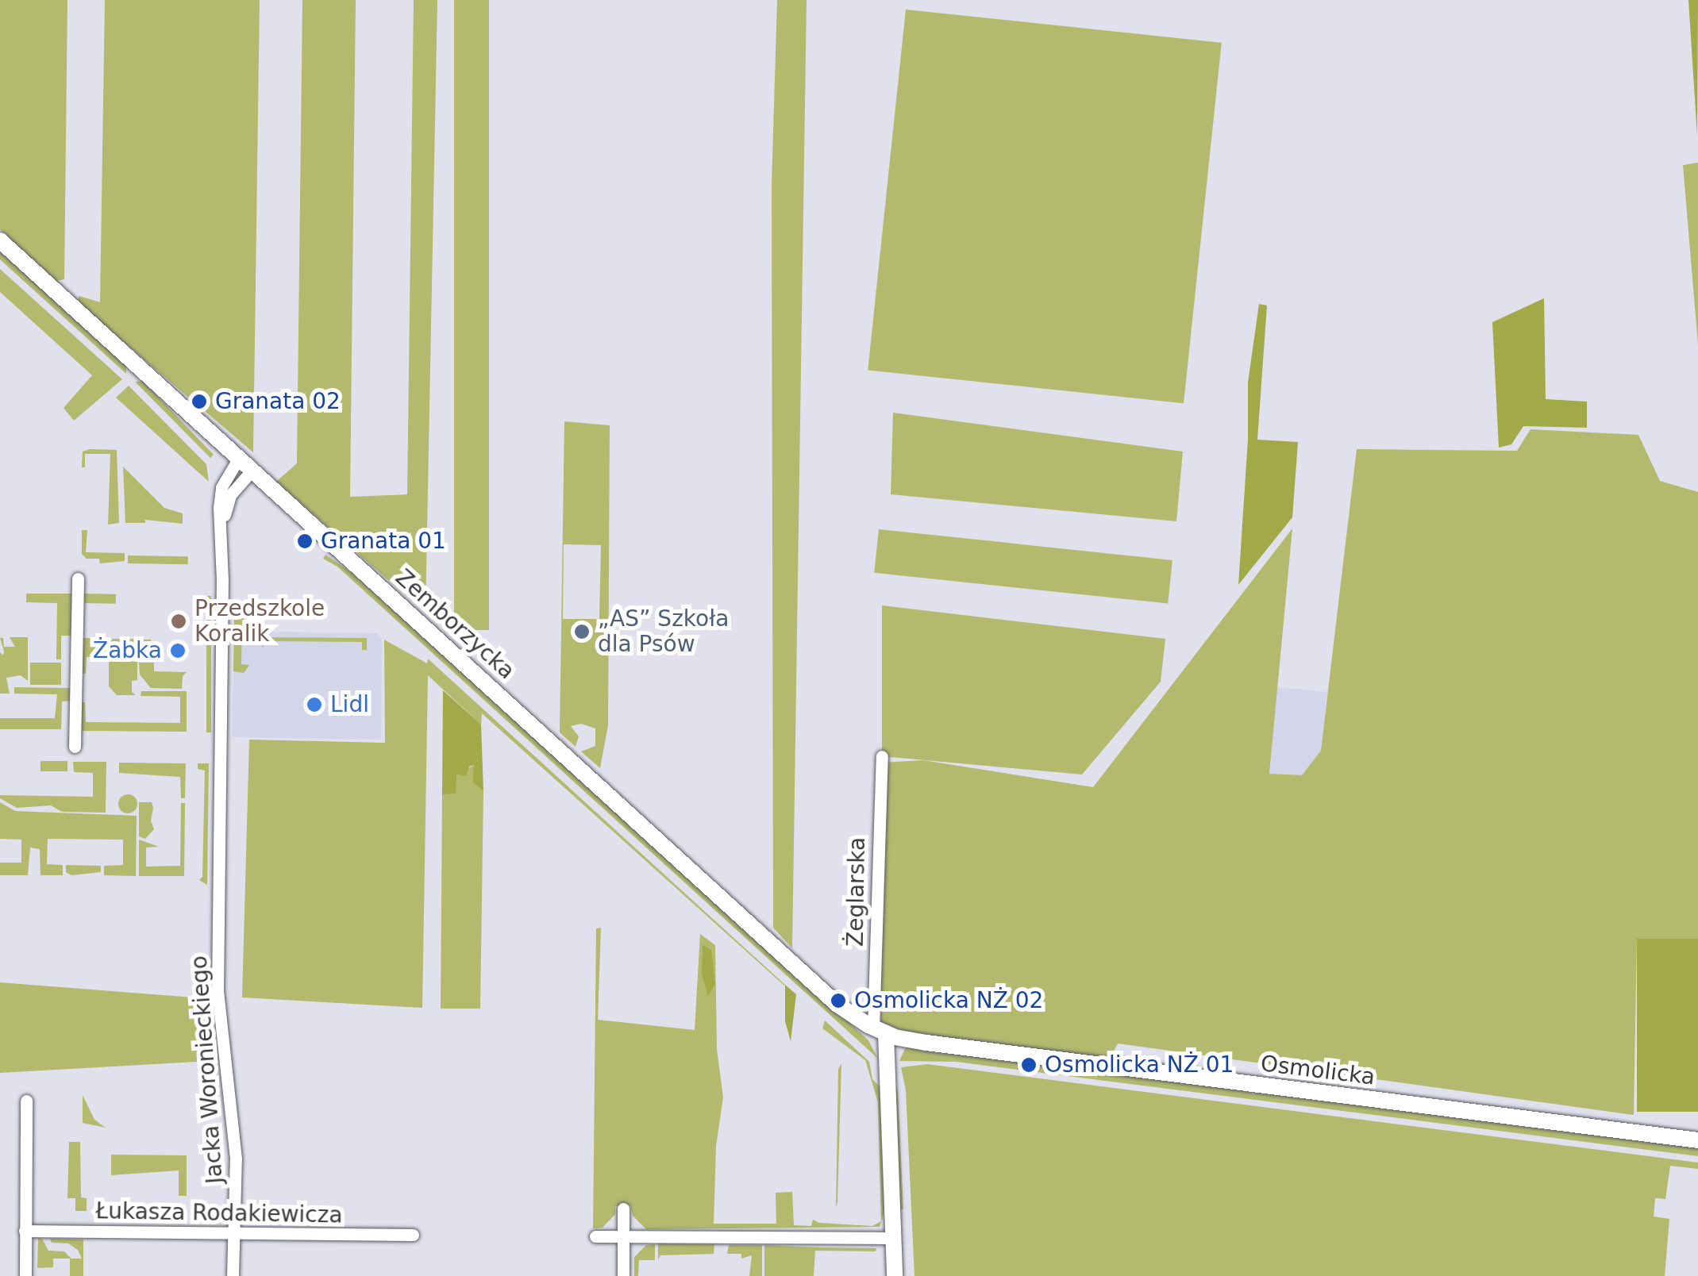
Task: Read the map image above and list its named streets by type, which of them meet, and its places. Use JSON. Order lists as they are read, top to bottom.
{
  "streets": {
    "street": [
      "Zemborzycka",
      "Żeglarska",
      "Jacka Woronieckiego",
      "Osmolicka",
      "Łukasza Rodakiewicza"
    ]
  },
  "crossings": [
    ["Zemborzycka", "Żeglarska"],
    ["Zemborzycka", "Jacka Woronieckiego"],
    ["Zemborzycka", "Osmolicka"],
    ["Żeglarska", "Osmolicka"],
    ["Jacka Woronieckiego", "Łukasza Rodakiewicza"]
  ],
  "places": [
    "Granata 02",
    "Granata 01",
    "Przedszkole Koralik",
    "„AS” Szkoła dla Psów",
    "Żabka",
    "Lidl",
    "Osmolicka NŻ 02",
    "Osmolicka NŻ 01"
  ]
}
